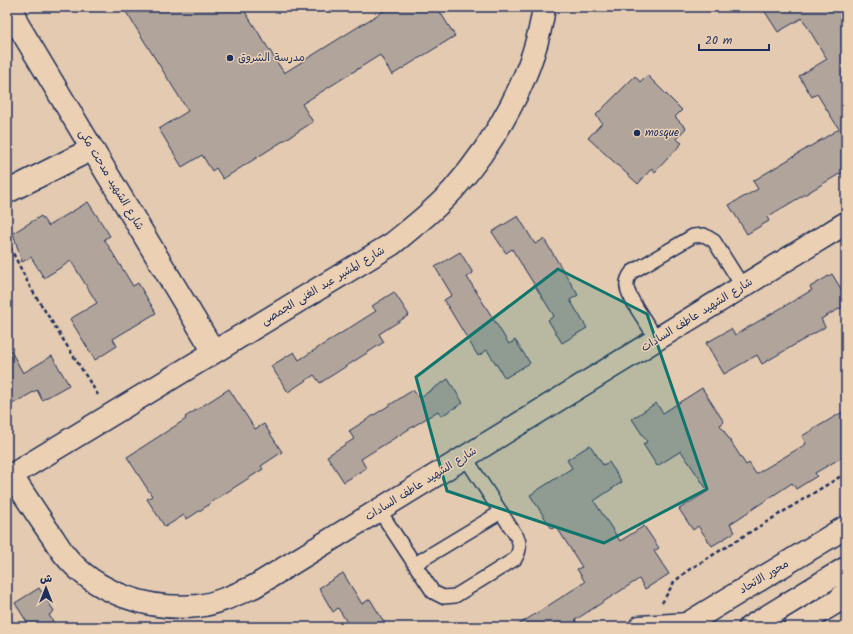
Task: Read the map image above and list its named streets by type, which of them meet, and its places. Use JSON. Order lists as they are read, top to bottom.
{
  "streets": {
    "street": [
      "شارع الشهيد مدحت مكى",
      "شارع المشير عبد الغنى الجمصى",
      "شارع الشهيد عاطف السادات",
      "محور الاتحاد"
    ]
  },
  "crossings": [
    ["شارع الشهيد مدحت مكى", "شارع المشير عبد الغنى الجمصى"],
    ["شارع المشير عبد الغنى الجمصى", "شارع الشهيد عاطف السادات"]
  ],
  "places": ["مدرسة الشروق", "mosque"],
  "scale_bar": "20 m",
  "north": "top"
}
